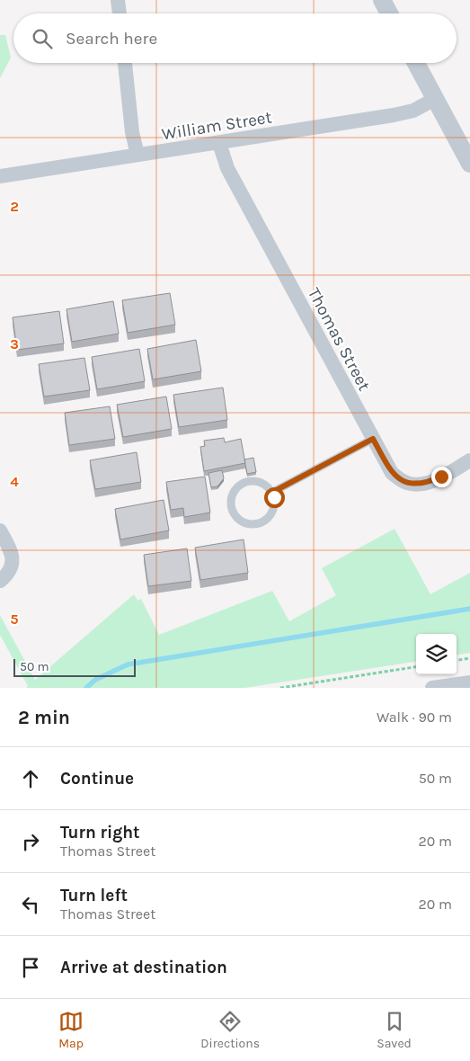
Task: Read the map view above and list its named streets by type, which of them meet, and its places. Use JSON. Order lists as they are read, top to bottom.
{
  "streets": {
    "street": ["William Street", "Thomas Street"]
  },
  "crossings": [
    ["William Street", "Thomas Street"]
  ],
  "scale_bar": "50 m",
  "page": {
    "search": "Search here",
    "scale": "50 m",
    "heading": ["2 min", "Walk · 90 m"],
    "list": [
      ["Continue", "50 m"],
      ["Turn right", "Thomas Street", "20 m"],
      ["Turn left", "Thomas Street", "20 m"],
      "Arrive at destination"
    ],
    "nav": ["Map", "Directions", "Saved"]
  },
  "grid": {
    "rows": [
      "2",
      "3",
      "4",
      "5"
    ]
  }
}
